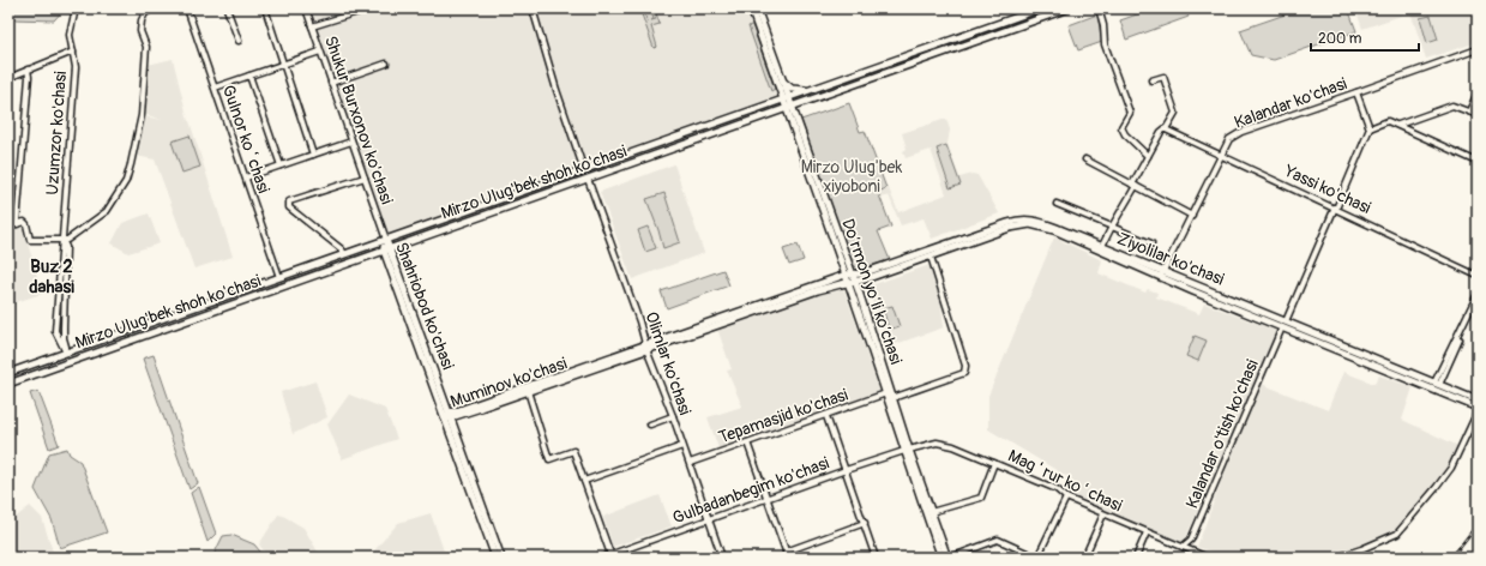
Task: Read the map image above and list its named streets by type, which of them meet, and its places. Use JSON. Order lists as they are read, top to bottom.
{
  "streets": {
    "main road": [
      "Mirzo Ulug'bek shoh ko'chasi",
      "Ziyolilar ko'chasi",
      "Do‘rmon yo‘li ko‘chasi",
      "Shahriobod ko'chasi",
      "Muminov ko'chasi"
    ],
    "street": [
      "Kalandar ko'chasi",
      "Shukur Burxonov ko'chasi",
      "Uzumzor ko'chasi",
      "Gulnor koʻchasi",
      "Yassi ko'chasi",
      "Olimlar ko'chasi",
      "Tepamasjid ko'chasi",
      "Kalandar o'tish ko'chasi",
      "Magʻrur koʻchasi",
      "Gulbadanbegim ko'chasi"
    ]
  },
  "crossings": [
    ["Kalandar ko'chasi", "Yassi ko'chasi"],
    ["Kalandar ko'chasi", "Ziyolilar ko'chasi"],
    ["Shukur Burxonov ko'chasi", "Mirzo Ulug'bek shoh ko'chasi"],
    ["Shukur Burxonov ko'chasi", "Shahriobod ko'chasi"],
    ["Uzumzor ko'chasi", "Mirzo Ulug'bek shoh ko'chasi"],
    ["Gulnor koʻchasi", "Mirzo Ulug'bek shoh ko'chasi"],
    ["Mirzo Ulug'bek shoh ko'chasi", "Do‘rmon yo‘li ko‘chasi"],
    ["Mirzo Ulug'bek shoh ko'chasi", "Shahriobod ko'chasi"],
    ["Mirzo Ulug'bek shoh ko'chasi", "Olimlar ko'chasi"],
    ["Yassi ko'chasi", "Kalandar o'tish ko'chasi"],
    ["Ziyolilar ko'chasi", "Do‘rmon yo‘li ko‘chasi"],
    ["Ziyolilar ko'chasi", "Muminov ko'chasi"],
    ["Ziyolilar ko'chasi", "Kalandar o'tish ko'chasi"],
    ["Do‘rmon yo‘li ko‘chasi", "Muminov ko'chasi"],
    ["Do‘rmon yo‘li ko‘chasi", "Tepamasjid ko'chasi"],
    ["Do‘rmon yo‘li ko‘chasi", "Magʻrur koʻchasi"],
    ["Do‘rmon yo‘li ko‘chasi", "Gulbadanbegim ko'chasi"],
    ["Shahriobod ko'chasi", "Muminov ko'chasi"],
    ["Olimlar ko'chasi", "Muminov ko'chasi"],
    ["Olimlar ko'chasi", "Tepamasjid ko'chasi"],
    ["Olimlar ko'chasi", "Gulbadanbegim ko'chasi"],
    ["Kalandar o'tish ko'chasi", "Magʻrur koʻchasi"],
    ["Magʻrur koʻchasi", "Gulbadanbegim ko'chasi"]
  ],
  "districts": ["Buz 2 dahasi"],
  "parks": ["Mirzo Ulug'bek xiyoboni"],
  "scale_bar": "200 m"
}
